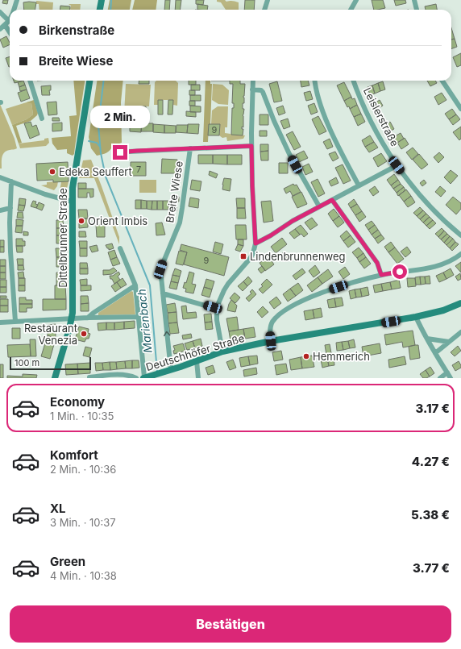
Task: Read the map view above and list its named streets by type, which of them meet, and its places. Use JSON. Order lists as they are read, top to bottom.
{
  "streets": {
    "street": [
      "Leislerstraße",
      "Breite Wiese",
      "Dittelbrunner Straße",
      "Deutschhöfer Straße"
    ]
  },
  "crossings": [
    ["Breite Wiese", "Deutschhöfer Straße"]
  ],
  "water": ["Marienbach"],
  "places": {
    "other": [
      "Edeka Seuffert",
      "Orient Imbis",
      "Restaurant Venezia",
      "Hemmerich"
    ],
    "transit": ["Lindenbrunnenweg"]
  },
  "house_numbers": ["9", "7", "9"],
  "scale_bar": "100 m",
  "page": {
    "banner": ["Birkenstraße", "Breite Wiese"],
    "bubble": "2 Min.",
    "scale": "100 m",
    "list": [
      {
        "name": "Economy",
        "note": "1 Min. · 10:35",
        "value": "3.17 €"
      },
      {
        "name": "Komfort",
        "note": "2 Min. · 10:36",
        "value": "4.27 €"
      },
      {
        "name": "XL",
        "note": "3 Min. · 10:37",
        "value": "5.38 €"
      },
      {
        "name": "Green",
        "note": "4 Min. · 10:38",
        "value": "3.77 €"
      }
    ],
    "buttons": "Bestätigen"
  }
}
